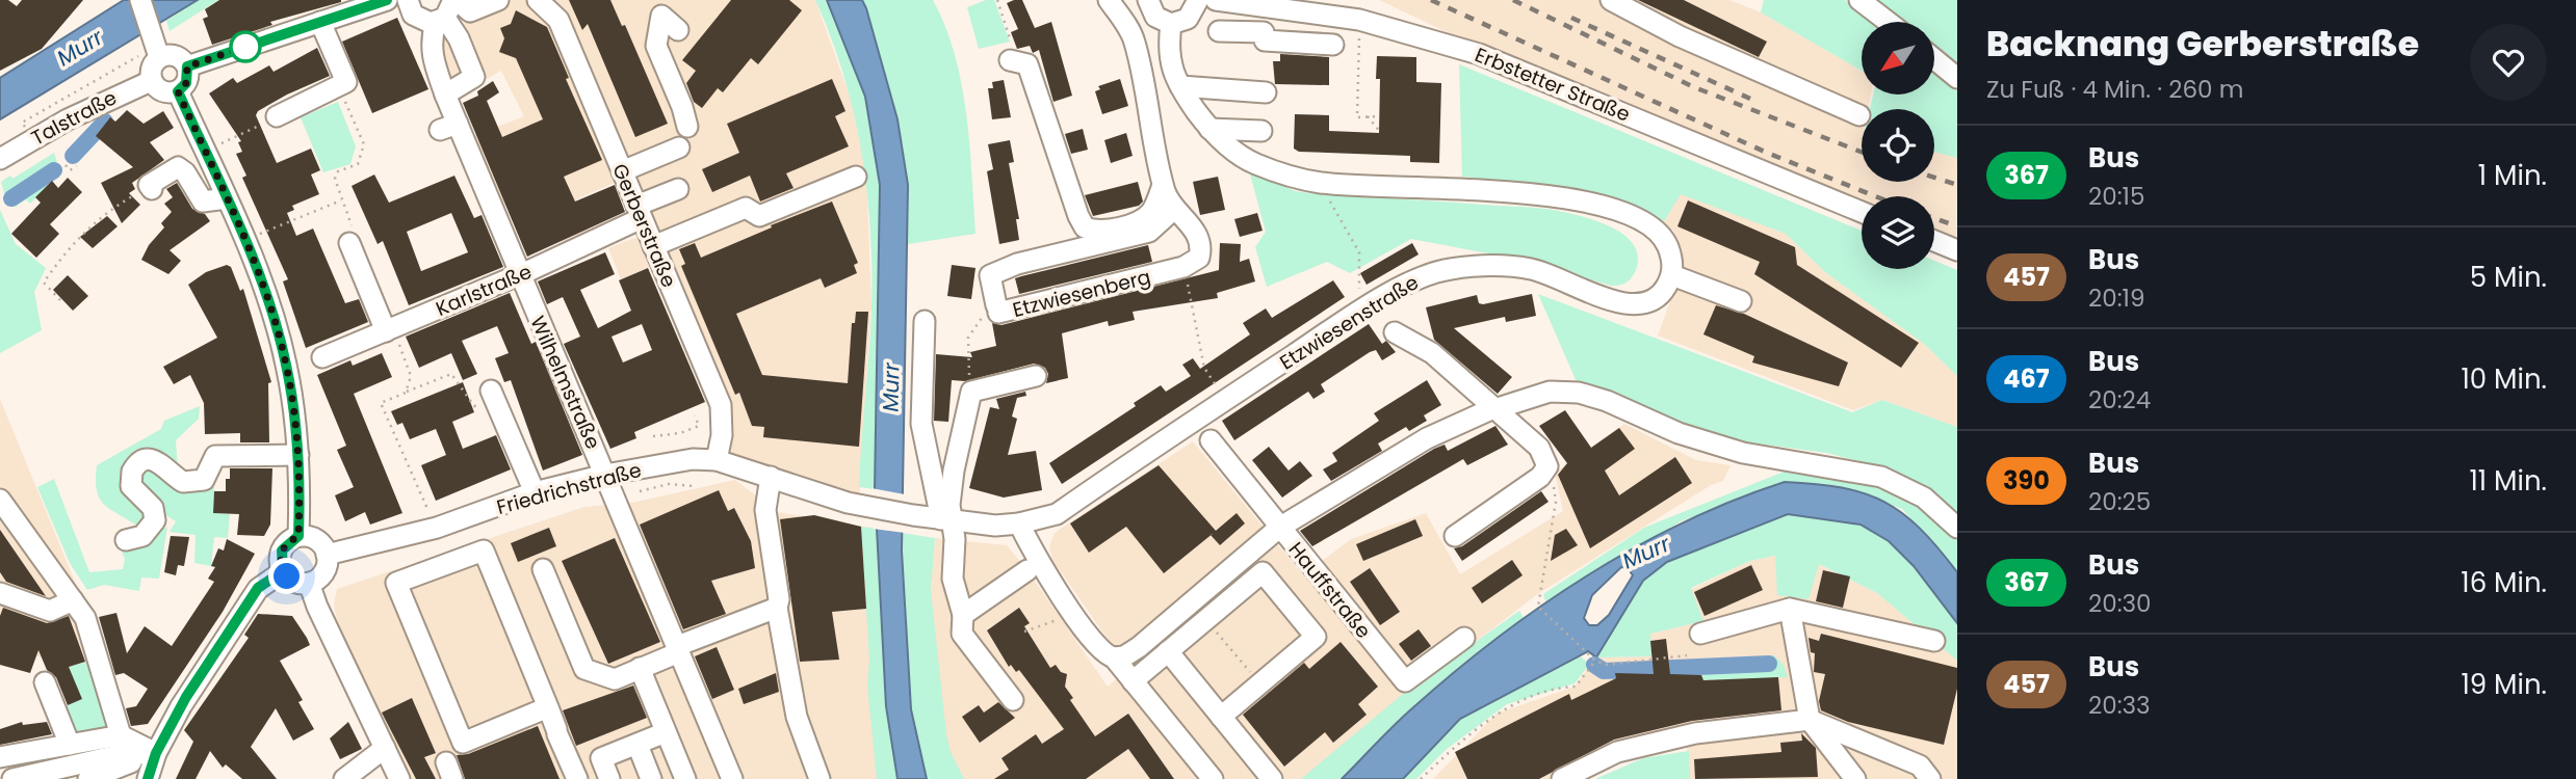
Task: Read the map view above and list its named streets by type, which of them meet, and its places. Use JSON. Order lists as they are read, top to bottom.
{
  "streets": {
    "street": [
      "Erbstetter Straße",
      "Talstraße",
      "Gerberstraße",
      "Karlstraße",
      "Etzwiesenberg",
      "Etzwiesenstraße",
      "Wilhelmstraße",
      "Friedrichstraße",
      "Hauffstraße"
    ]
  },
  "crossings": [
    ["Gerberstraße", "Karlstraße"],
    ["Gerberstraße", "Friedrichstraße"],
    ["Karlstraße", "Wilhelmstraße"],
    ["Etzwiesenstraße", "Friedrichstraße"],
    ["Wilhelmstraße", "Friedrichstraße"]
  ],
  "water": ["Murr"],
  "lines": ["bus line 367"],
  "north": "bottom left",
  "page": {
    "heading": ["Backnang Gerberstraße", "Zu Fuß · 4 Min. · 260 m"],
    "list": [
      {
        "mark": "367",
        "name": "Bus",
        "note": "20:15",
        "value": "1 Min."
      },
      {
        "mark": "457",
        "name": "Bus",
        "note": "20:19",
        "value": "5 Min."
      },
      {
        "mark": "467",
        "name": "Bus",
        "note": "20:24",
        "value": "10 Min."
      },
      {
        "mark": "390",
        "name": "Bus",
        "note": "20:25",
        "value": "11 Min."
      },
      {
        "mark": "367",
        "name": "Bus",
        "note": "20:30",
        "value": "16 Min."
      },
      {
        "mark": "457",
        "name": "Bus",
        "note": "20:33",
        "value": "19 Min."
      }
    ]
  }
}
